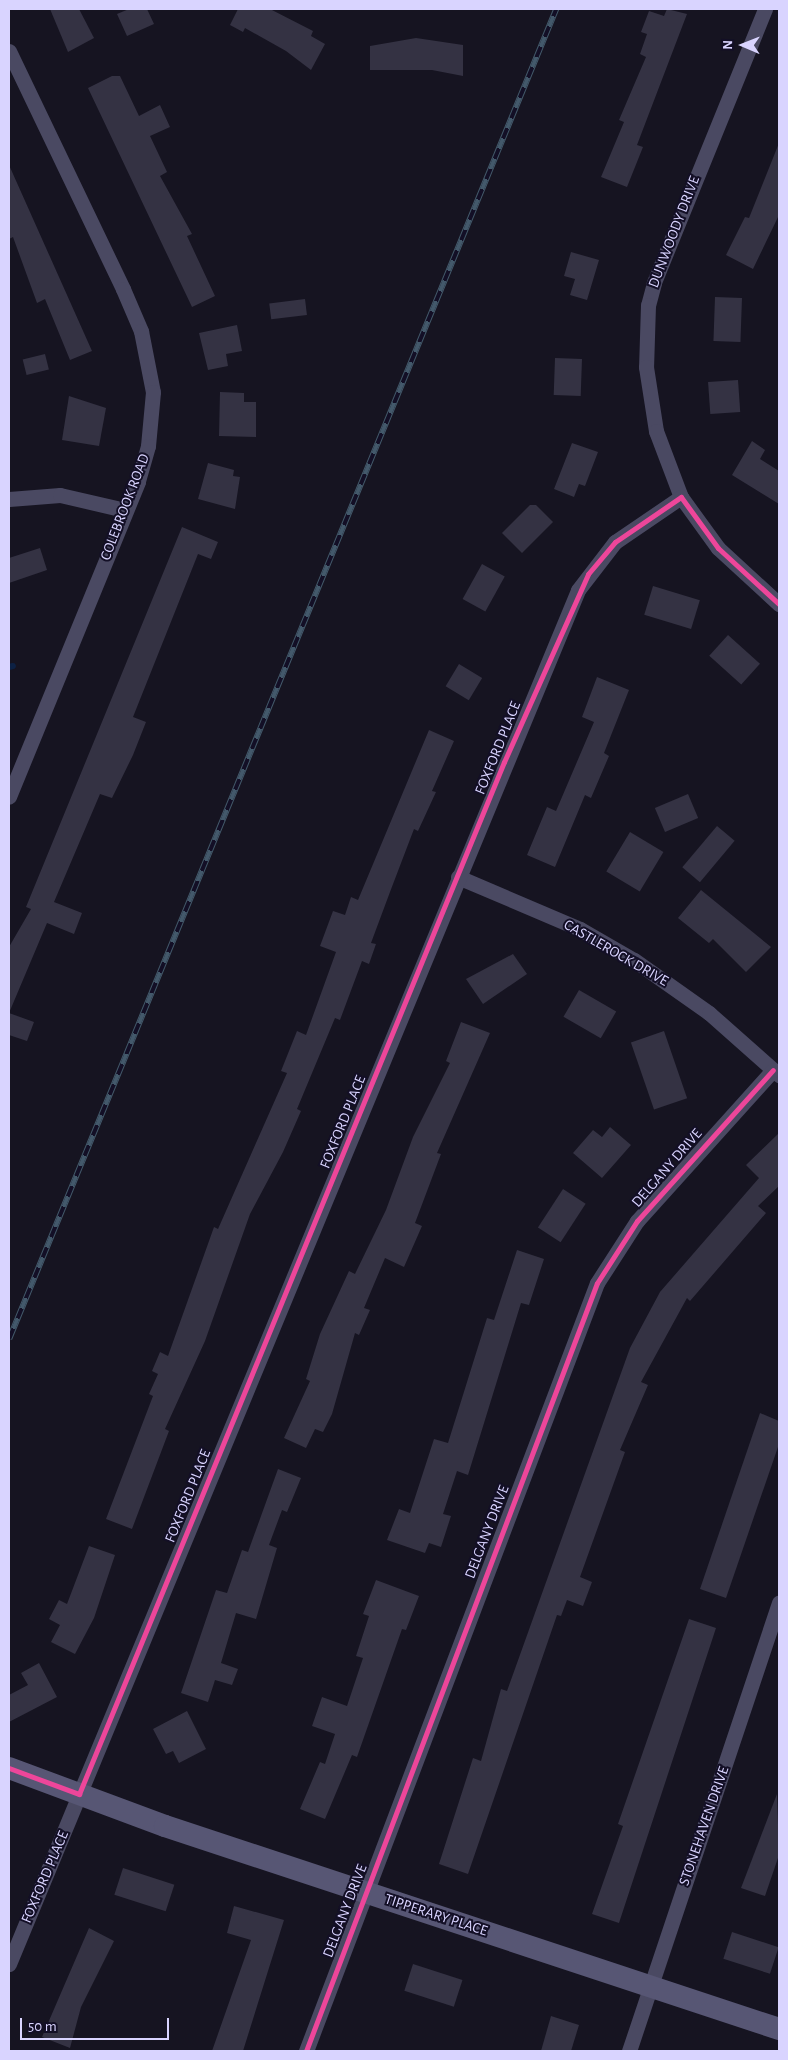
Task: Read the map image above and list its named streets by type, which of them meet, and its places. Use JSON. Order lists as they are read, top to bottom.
{
  "streets": {
    "street": [
      "DUNWOODY DRIVE",
      "COLEBROOK ROAD",
      "FOXFORD PLACE",
      "CASTLEROCK DRIVE",
      "DELGANY DRIVE",
      "STONEHAVEN DRIVE",
      "TIPPERARY PLACE"
    ]
  },
  "crossings": [
    ["DUNWOODY DRIVE", "FOXFORD PLACE"],
    ["FOXFORD PLACE", "CASTLEROCK DRIVE"],
    ["FOXFORD PLACE", "TIPPERARY PLACE"],
    ["CASTLEROCK DRIVE", "DELGANY DRIVE"],
    ["DELGANY DRIVE", "TIPPERARY PLACE"],
    ["STONEHAVEN DRIVE", "TIPPERARY PLACE"]
  ],
  "scale_bar": "50 m",
  "north": "left"
}
